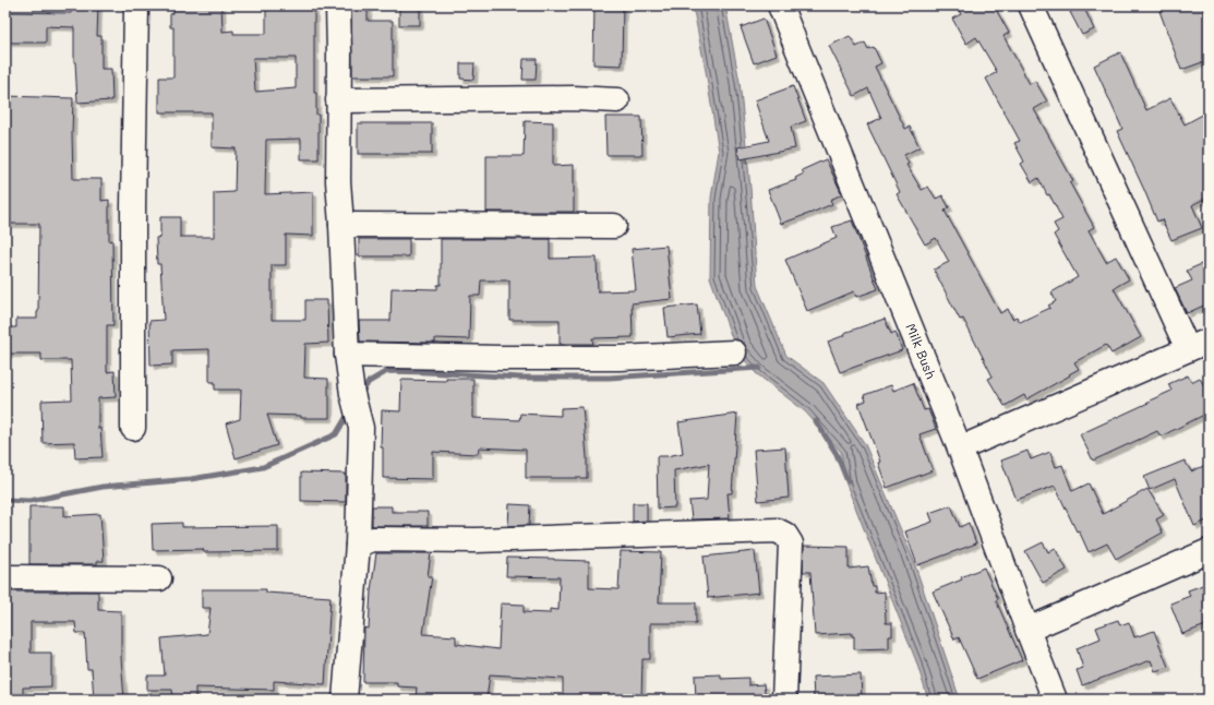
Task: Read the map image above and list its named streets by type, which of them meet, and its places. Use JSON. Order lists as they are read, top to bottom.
{
  "streets": {
    "street": ["Milk Bush"]
  }
}
